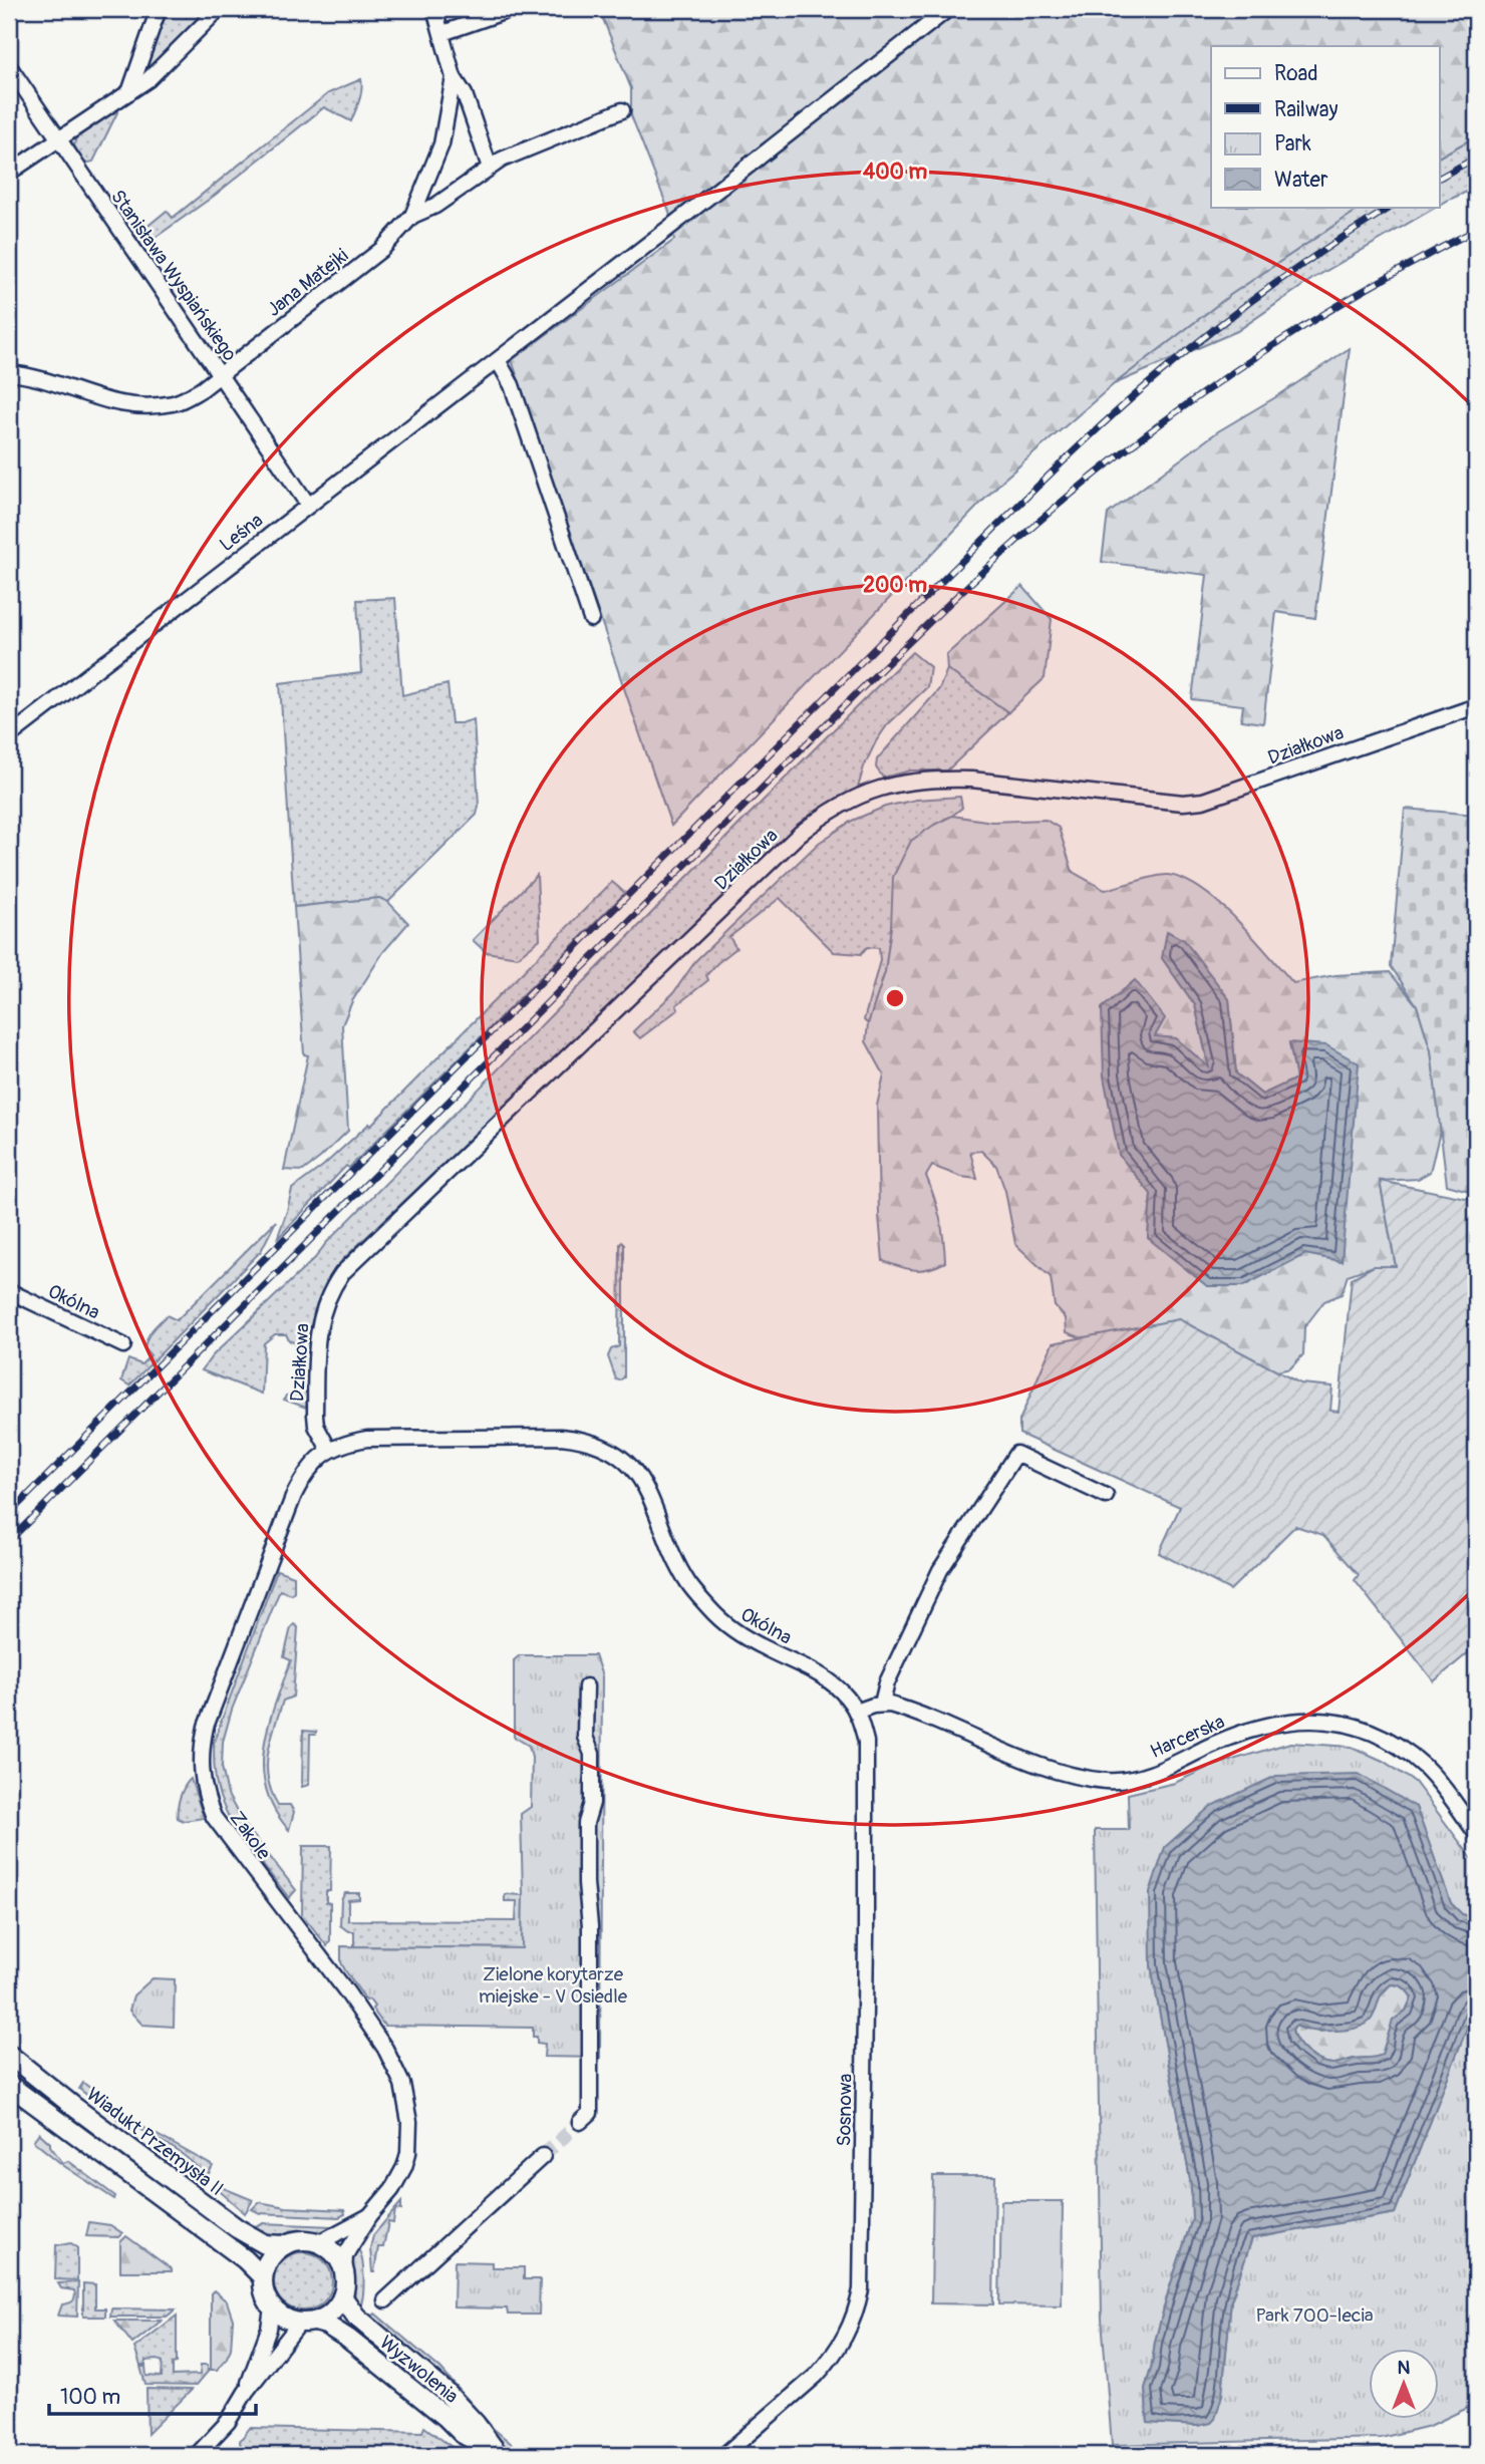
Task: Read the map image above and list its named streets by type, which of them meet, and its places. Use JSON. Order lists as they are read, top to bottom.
{
  "streets": {
    "main road": ["Wiadukt Przemysła II", "Wyzwolenia"],
    "street": [
      "Stanisława Wyspiańskiego",
      "Jana Matejki",
      "Leśna",
      "Działkowa",
      "Okólna",
      "Harcerska",
      "Zakole",
      "Sosnowa"
    ]
  },
  "crossings": [
    ["Stanisława Wyspiańskiego", "Jana Matejki"],
    ["Stanisława Wyspiańskiego", "Leśna"],
    ["Działkowa", "Okólna"],
    ["Działkowa", "Zakole"],
    ["Okólna", "Zakole"],
    ["Okólna", "Sosnowa"],
    ["Zakole", "Wiadukt Przemysła II"],
    ["Zakole", "Wyzwolenia"],
    ["Wiadukt Przemysła II", "Wyzwolenia"]
  ],
  "parks": ["Zielone korytarze miejske - V Osiedle", "Park 700-lecia"],
  "legend": [
    "Road",
    "Railway",
    "Park",
    "Water"
  ],
  "scale_bar": "100 m",
  "north": "top",
  "rings": ["400 m", "200 m"]
}
